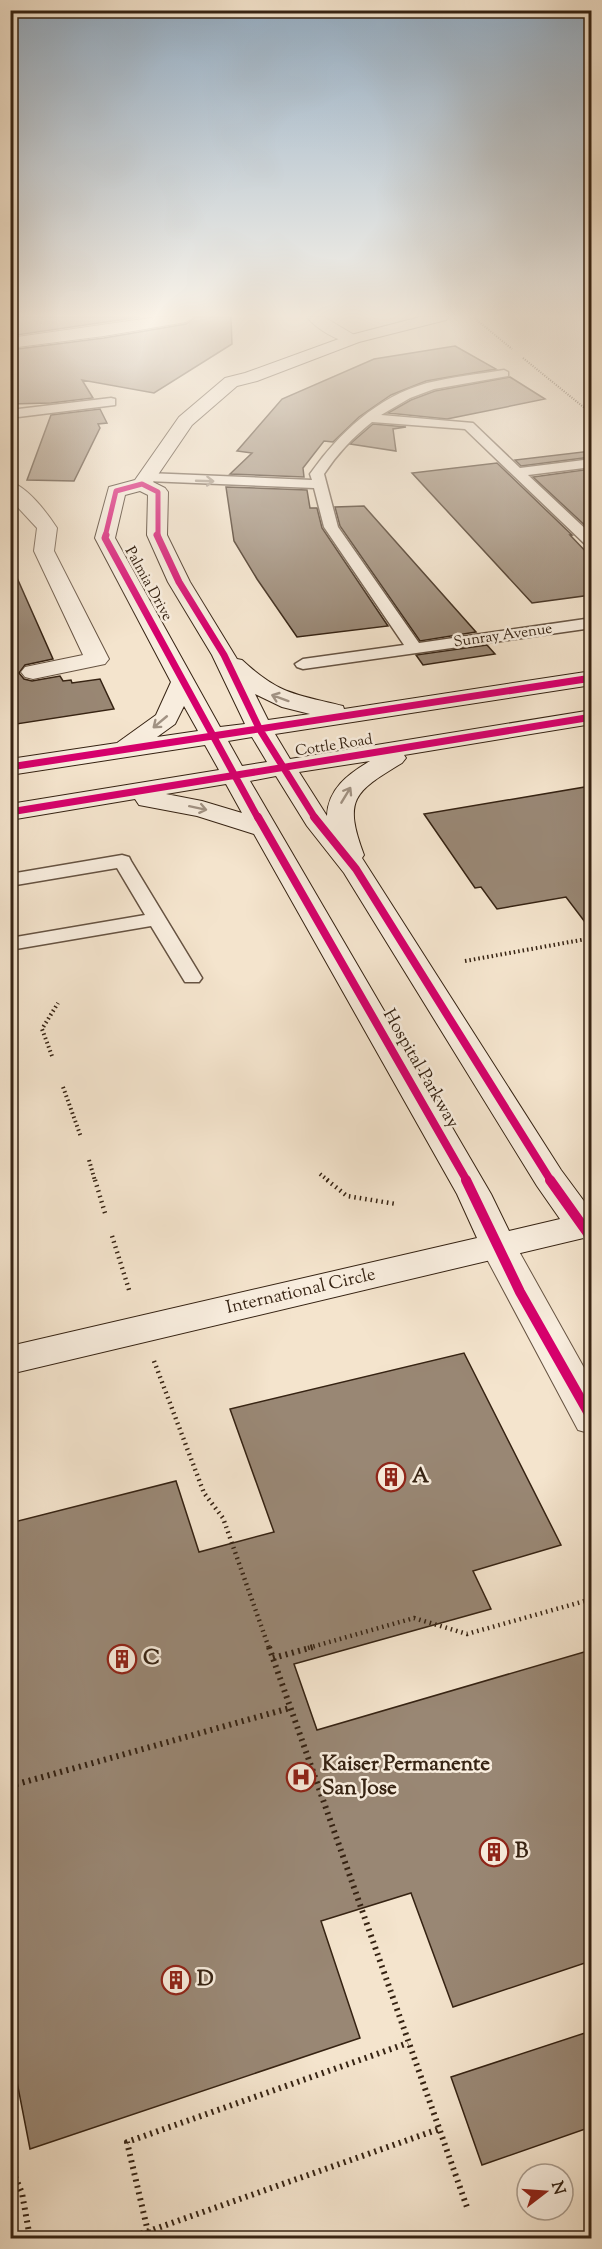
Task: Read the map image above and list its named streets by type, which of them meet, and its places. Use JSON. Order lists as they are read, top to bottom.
{
  "streets": {
    "street": [
      "Palmia Drive",
      "Cottle Road",
      "Hospital Parkway",
      "International Circle"
    ],
    "lane": ["Sunray Avenue"]
  },
  "crossings": [
    ["Palmia Drive", "Cottle Road"],
    ["Palmia Drive", "Hospital Parkway"],
    ["Cottle Road", "Hospital Parkway"],
    ["Hospital Parkway", "International Circle"]
  ],
  "places": {
    "building": [
      "A",
      "C",
      "B",
      "D"
    ],
    "hospital": ["Kaiser Permanente San Jose"]
  },
  "north": "right"
}
